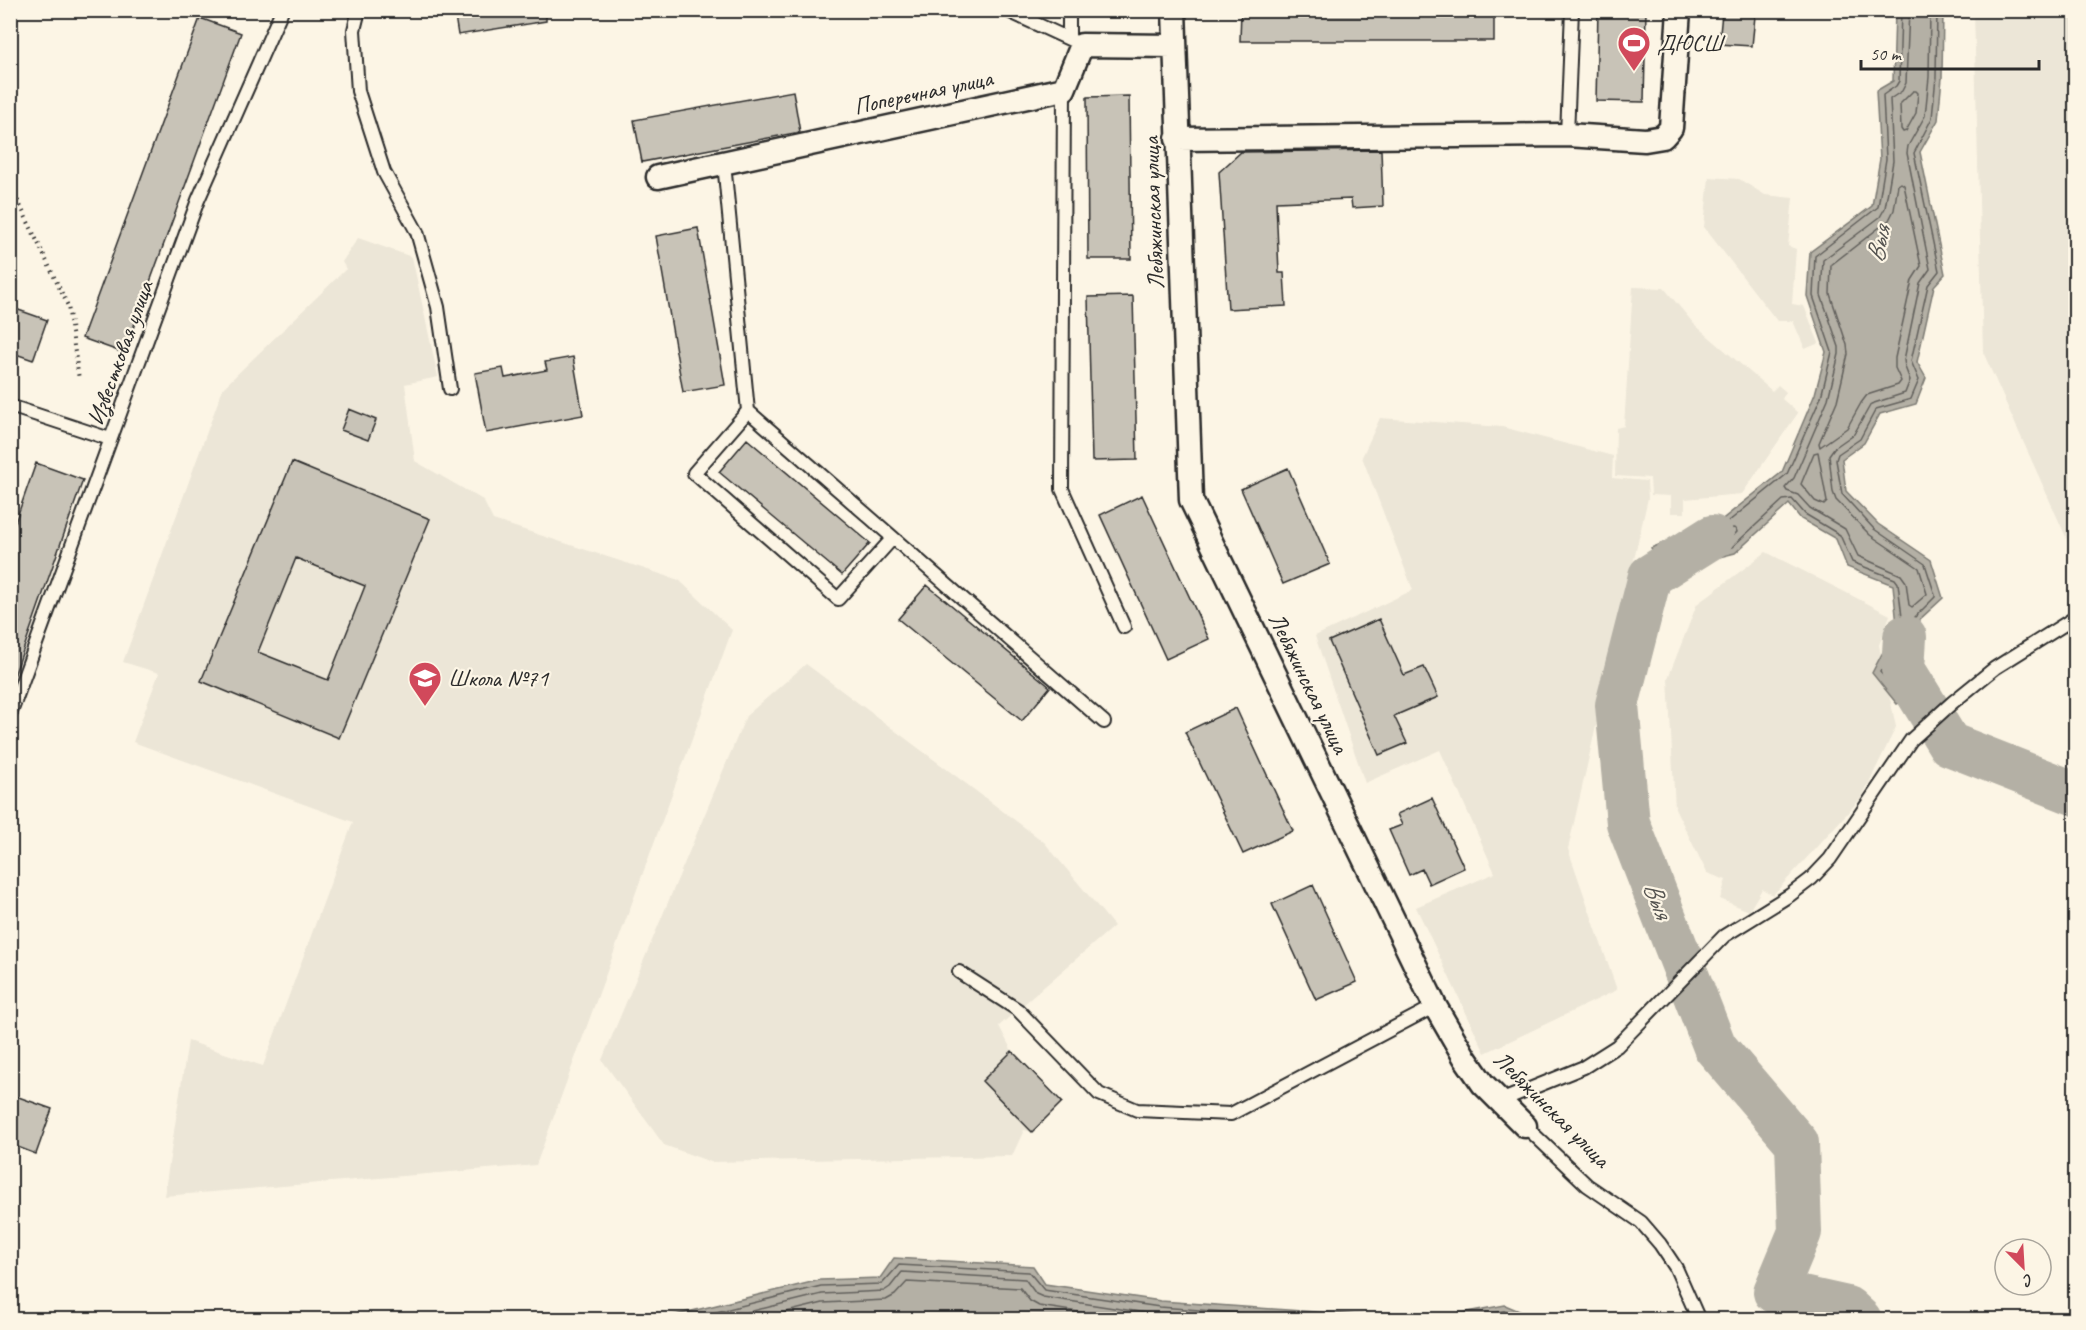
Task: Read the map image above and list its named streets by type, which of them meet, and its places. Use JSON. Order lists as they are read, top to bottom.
{
  "streets": {
    "street": ["Поперечная улица", "Лебяжинская улица"],
    "lane": ["Известковая улица"]
  },
  "water": ["Выя"],
  "places": {
    "sports": ["ДЮСШ"],
    "school or university": ["Школа №71"]
  },
  "scale_bar": "50 m",
  "north": "bottom right"
}
